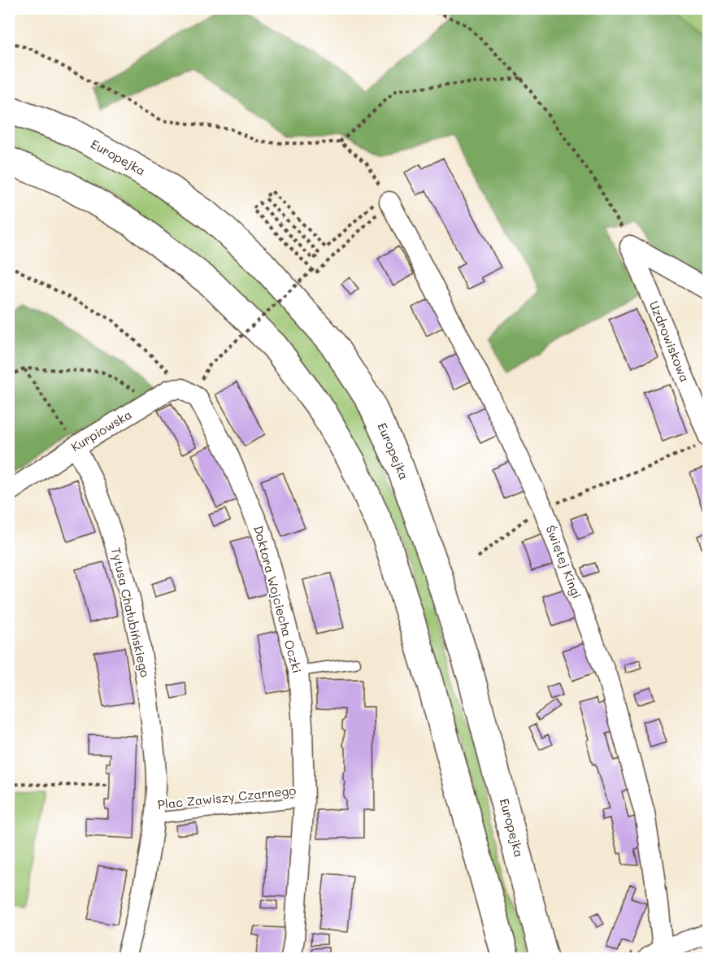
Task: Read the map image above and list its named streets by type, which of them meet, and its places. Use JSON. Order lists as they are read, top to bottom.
{
  "streets": {
    "main road": ["Europejka"],
    "street": [
      "Uzdrowiskowa",
      "Kurpiowska",
      "Świętej Kingi",
      "Doktora Wojciecha Oczki",
      "Tytusa Chałubińskiego"
    ],
    "lane": ["Plac Zawiszy Czarnego"]
  },
  "crossings": [
    ["Kurpiowska", "Doktora Wojciecha Oczki"],
    ["Kurpiowska", "Tytusa Chałubińskiego"],
    ["Doktora Wojciecha Oczki", "Plac Zawiszy Czarnego"],
    ["Tytusa Chałubińskiego", "Plac Zawiszy Czarnego"]
  ]
}
